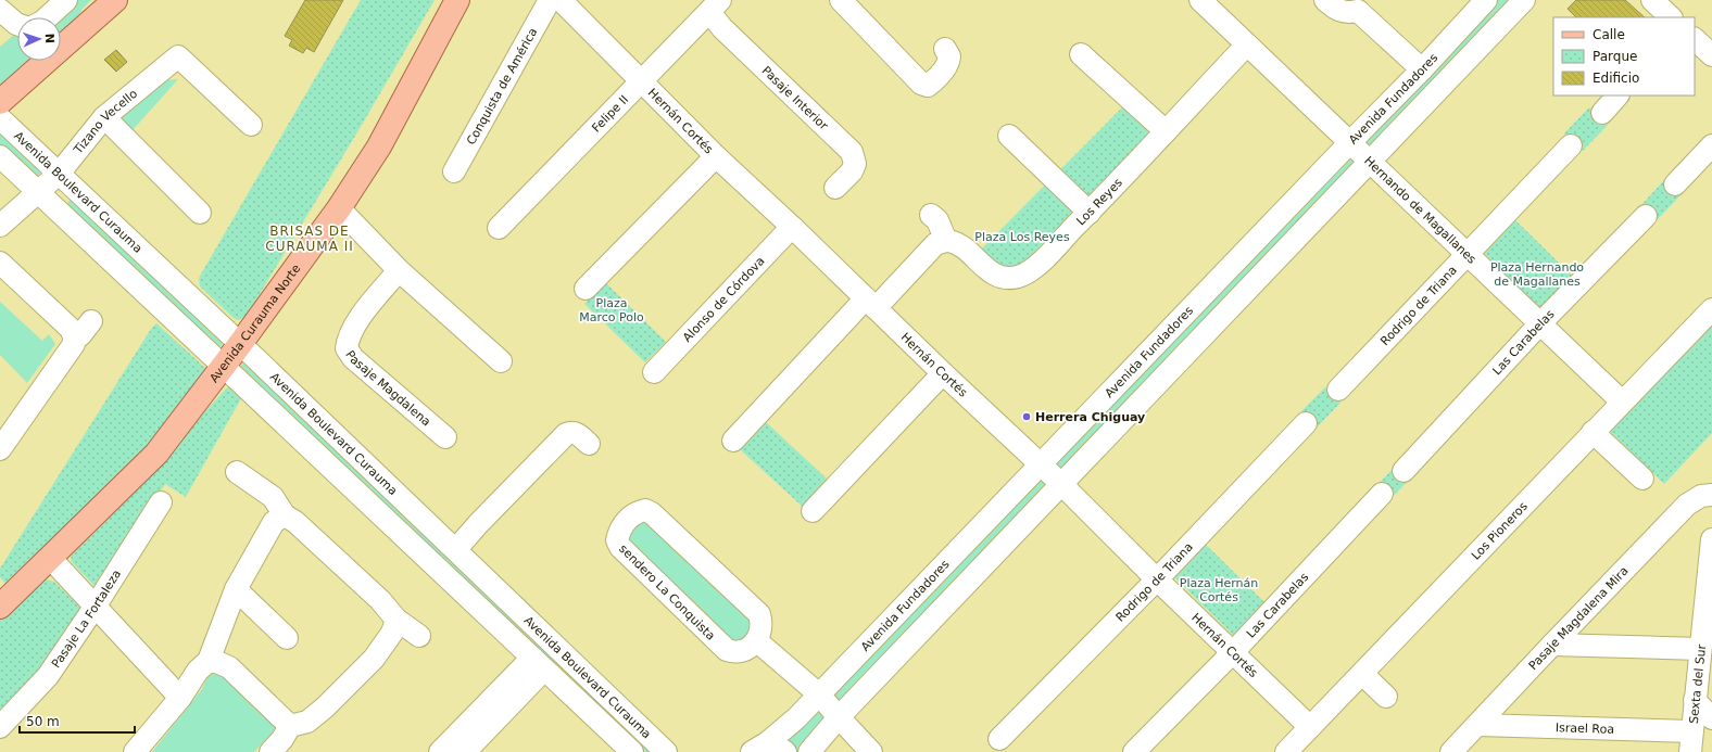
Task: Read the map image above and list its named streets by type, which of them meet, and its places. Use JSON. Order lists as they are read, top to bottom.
{
  "streets": {
    "main road": ["Avenida Curauma Norte"],
    "street": [
      "Conquista de América",
      "Pasaje Interior",
      "Avenida Fundadores",
      "Felipe II",
      "Hernán Cortés",
      "Tizano Vecello",
      "Avenida Boulevard Curauma",
      "Los Reyes",
      "Hernando de Magallanes",
      "Alonso de Córdova",
      "Rodrigo de Triana",
      "Las Carabelas",
      "Pasaje Magdalena",
      "Los Pioneros",
      "sendero La Conquista",
      "Pasaje Magdalena Mira",
      "Pasaje La Fortaleza",
      "Sexta del Sur",
      "Israel Roa"
    ]
  },
  "crossings": [
    ["Pasaje Interior", "Felipe II"],
    ["Avenida Fundadores", "Hernán Cortés"],
    ["Avenida Fundadores", "Hernando de Magallanes"],
    ["Felipe II", "Hernán Cortés"],
    ["Hernán Cortés", "Alonso de Córdova"],
    ["Hernán Cortés", "Rodrigo de Triana"],
    ["Hernán Cortés", "Las Carabelas"],
    ["Hernán Cortés", "Los Pioneros"],
    ["Tizano Vecello", "Avenida Boulevard Curauma"],
    ["Avenida Boulevard Curauma", "Avenida Curauma Norte"],
    ["Los Reyes", "Hernando de Magallanes"],
    ["Hernando de Magallanes", "Rodrigo de Triana"],
    ["Hernando de Magallanes", "Las Carabelas"],
    ["Hernando de Magallanes", "Los Pioneros"],
    ["Pasaje Magdalena Mira", "Israel Roa"],
    ["Sexta del Sur", "Israel Roa"]
  ],
  "districts": ["BRISAS DE CURAUMA II"],
  "parks": [
    "Plaza Los Reyes",
    "Plaza Hernando de Magallanes",
    "Plaza Marco Polo",
    "Plaza Hernán Cortés"
  ],
  "places": ["Herrera Chiguay"],
  "legend": ["Calle", "Parque", "Edificio"],
  "scale_bar": "50 m",
  "north": "right"
}
